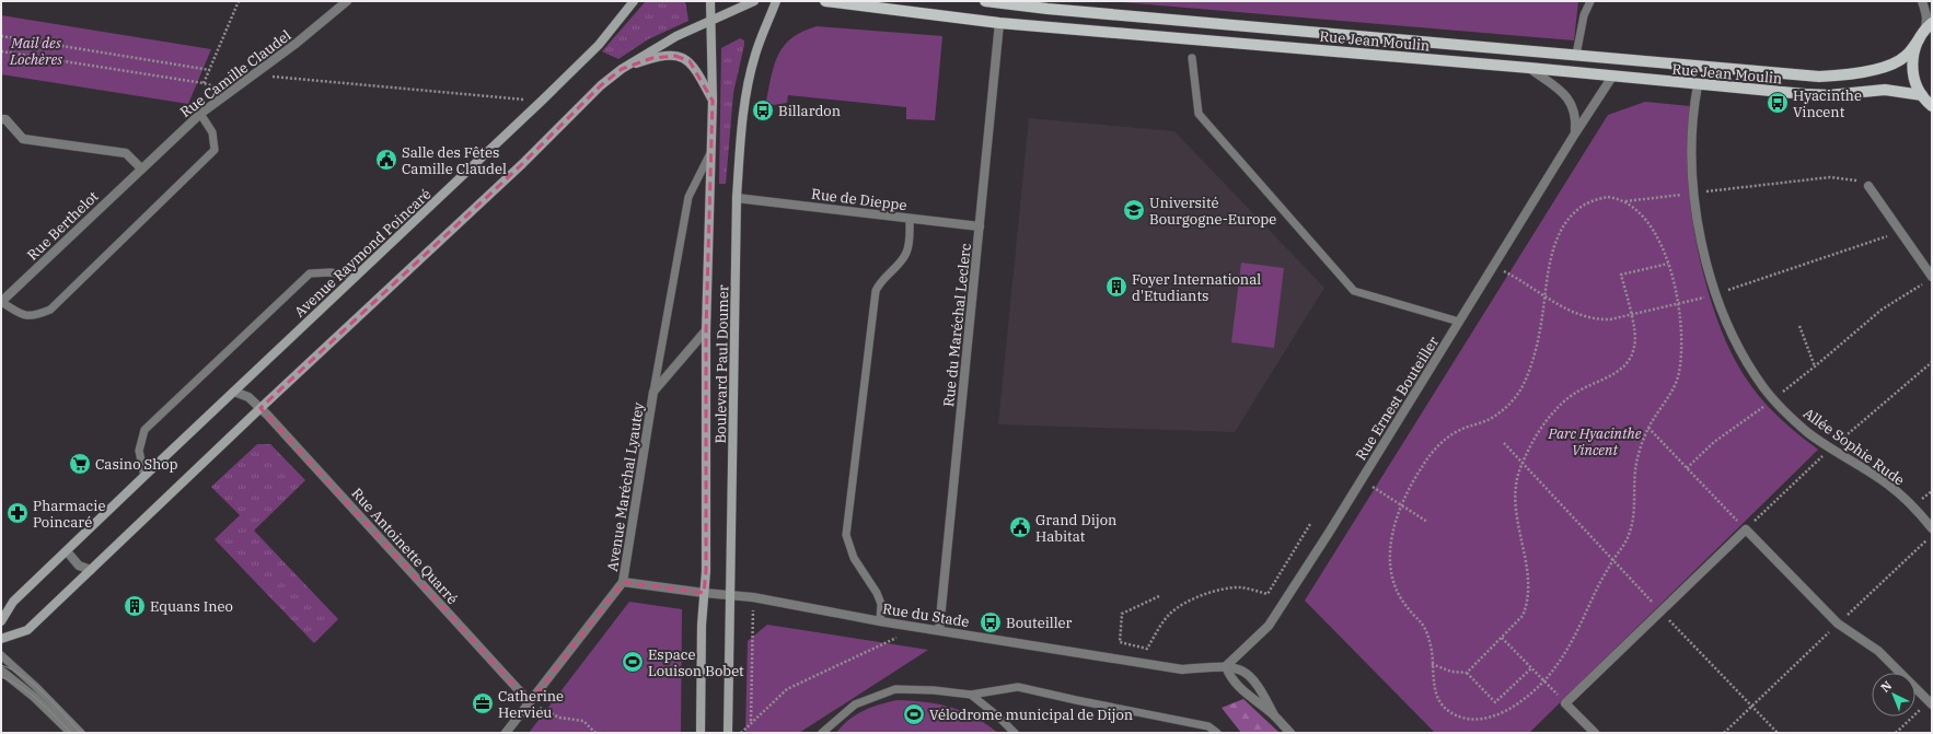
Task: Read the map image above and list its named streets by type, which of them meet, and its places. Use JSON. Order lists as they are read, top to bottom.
{
  "streets": {
    "main road": ["Rue Jean Moulin", "Avenue Raymond Poincaré", "Boulevard Paul Doumer"],
    "street": [
      "Rue Camille Claudel",
      "Rue de Dieppe",
      "Rue Berthelot",
      "Rue du Maréchal Leclerc",
      "Rue Ernest Bouteiller",
      "Allée Sophie Rude",
      "Avenue Maréchal Lyautey",
      "Rue Antoinette Quarré",
      "Rue du Stade"
    ]
  },
  "crossings": [
    ["Rue Jean Moulin", "Rue du Maréchal Leclerc"],
    ["Rue Jean Moulin", "Rue Ernest Bouteiller"],
    ["Rue Jean Moulin", "Allée Sophie Rude"],
    ["Rue Camille Claudel", "Rue Berthelot"],
    ["Rue de Dieppe", "Rue du Maréchal Leclerc"],
    ["Rue de Dieppe", "Boulevard Paul Doumer"],
    ["Rue du Maréchal Leclerc", "Rue du Stade"],
    ["Boulevard Paul Doumer", "Avenue Maréchal Lyautey"],
    ["Boulevard Paul Doumer", "Rue du Stade"],
    ["Rue Ernest Bouteiller", "Rue du Stade"],
    ["Avenue Maréchal Lyautey", "Rue Antoinette Quarré"],
    ["Avenue Maréchal Lyautey", "Rue du Stade"]
  ],
  "parks": ["Mail des Lochères", "Parc Hyacinthe Vincent"],
  "places": {
    "bus stop": ["Hyacinthe Vincent", "Billardon", "Bouteiller"],
    "public building": ["Salle des Fêtes Camille Claudel", "Grand Dijon Habitat"],
    "school or university": ["Université Bourgogne-Europe"],
    "building": ["Foyer International d'Etudiants", "Equans Ineo"],
    "supermarket": ["Casino Shop"],
    "pharmacy": ["Pharmacie Poincaré"],
    "sports": ["Espace Louison Bobet", "Vélodrome municipal de Dijon"],
    "office": ["Catherine Hervieu"]
  },
  "north": "top left"
}
